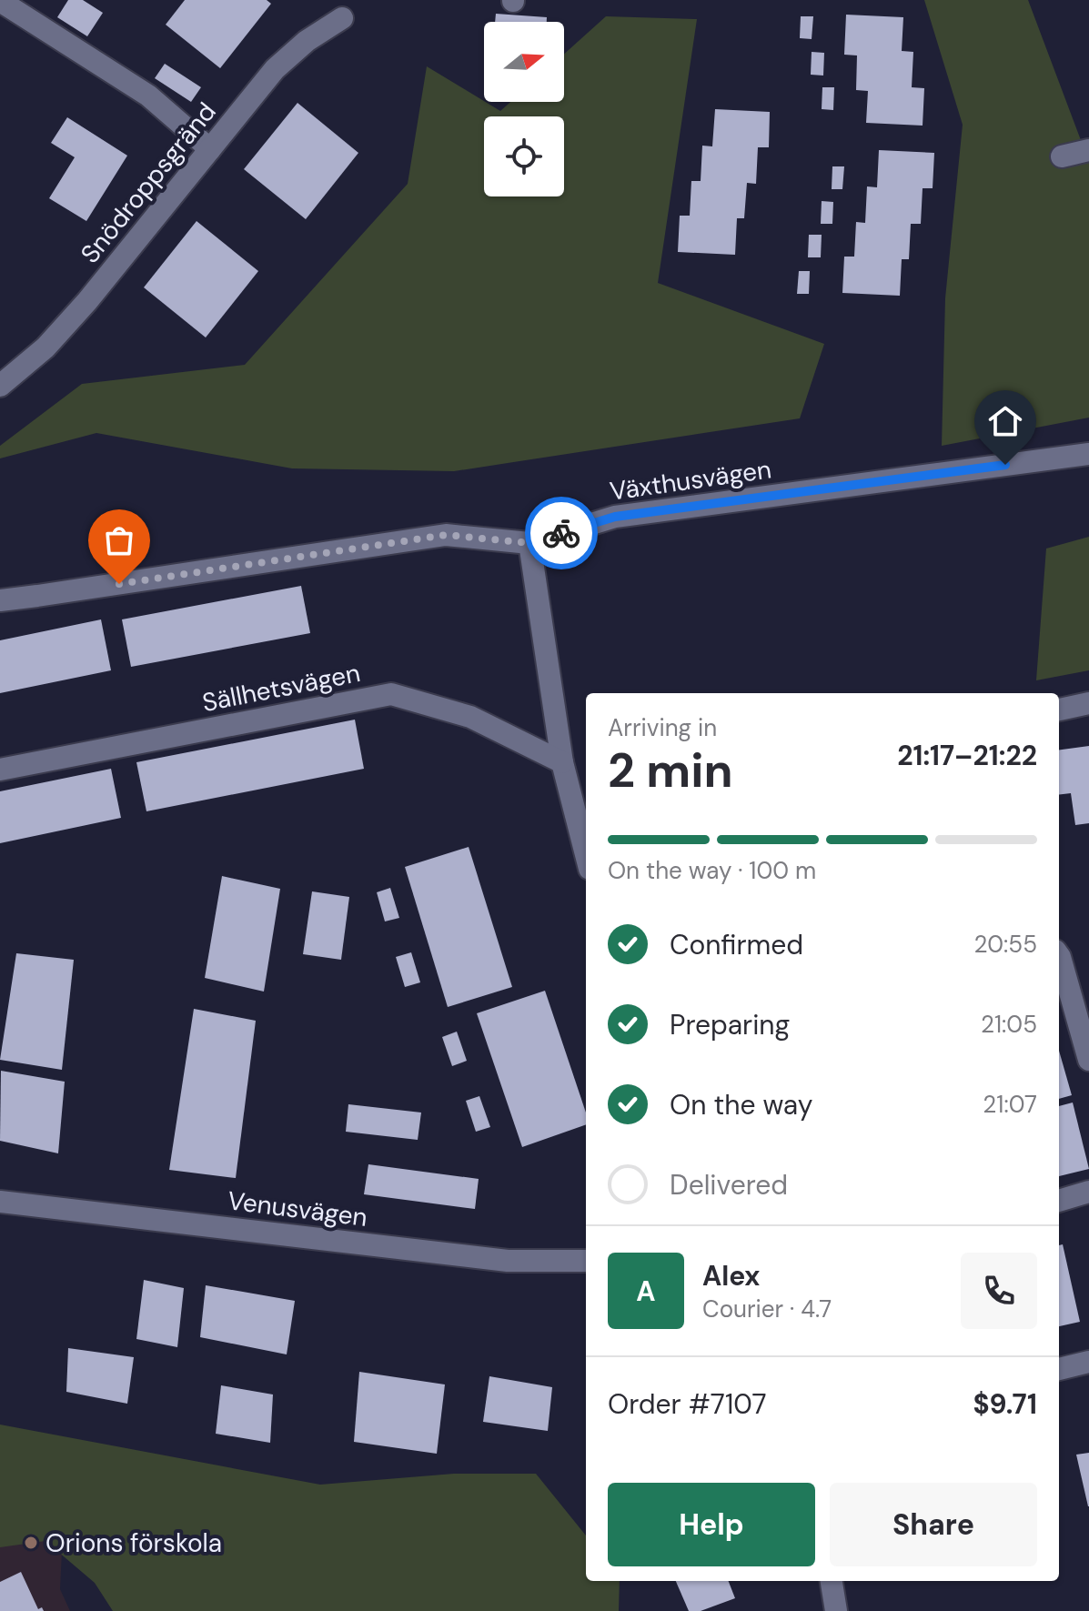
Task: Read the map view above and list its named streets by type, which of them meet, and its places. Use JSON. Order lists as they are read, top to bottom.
{
  "streets": {
    "street": [
      "Snödroppsgränd",
      "Växthusvägen",
      "Sällhetsvägen",
      "Venusvägen"
    ]
  },
  "places": ["Orions förskola"],
  "north": "right",
  "page": {
    "heading": ["2 min", "Arriving in", "21:17–21:22"],
    "panel": [
      "Alex",
      "Courier · 4.7",
      "Order #7107",
      "$9.71"
    ],
    "bar": "On the way · 100 m",
    "list": [
      ["Confirmed", "20:55"],
      ["Preparing", "21:05"],
      ["On the way", "21:07"],
      "Delivered"
    ],
    "round": "A",
    "buttons": ["Help", "Share"]
  }
}
